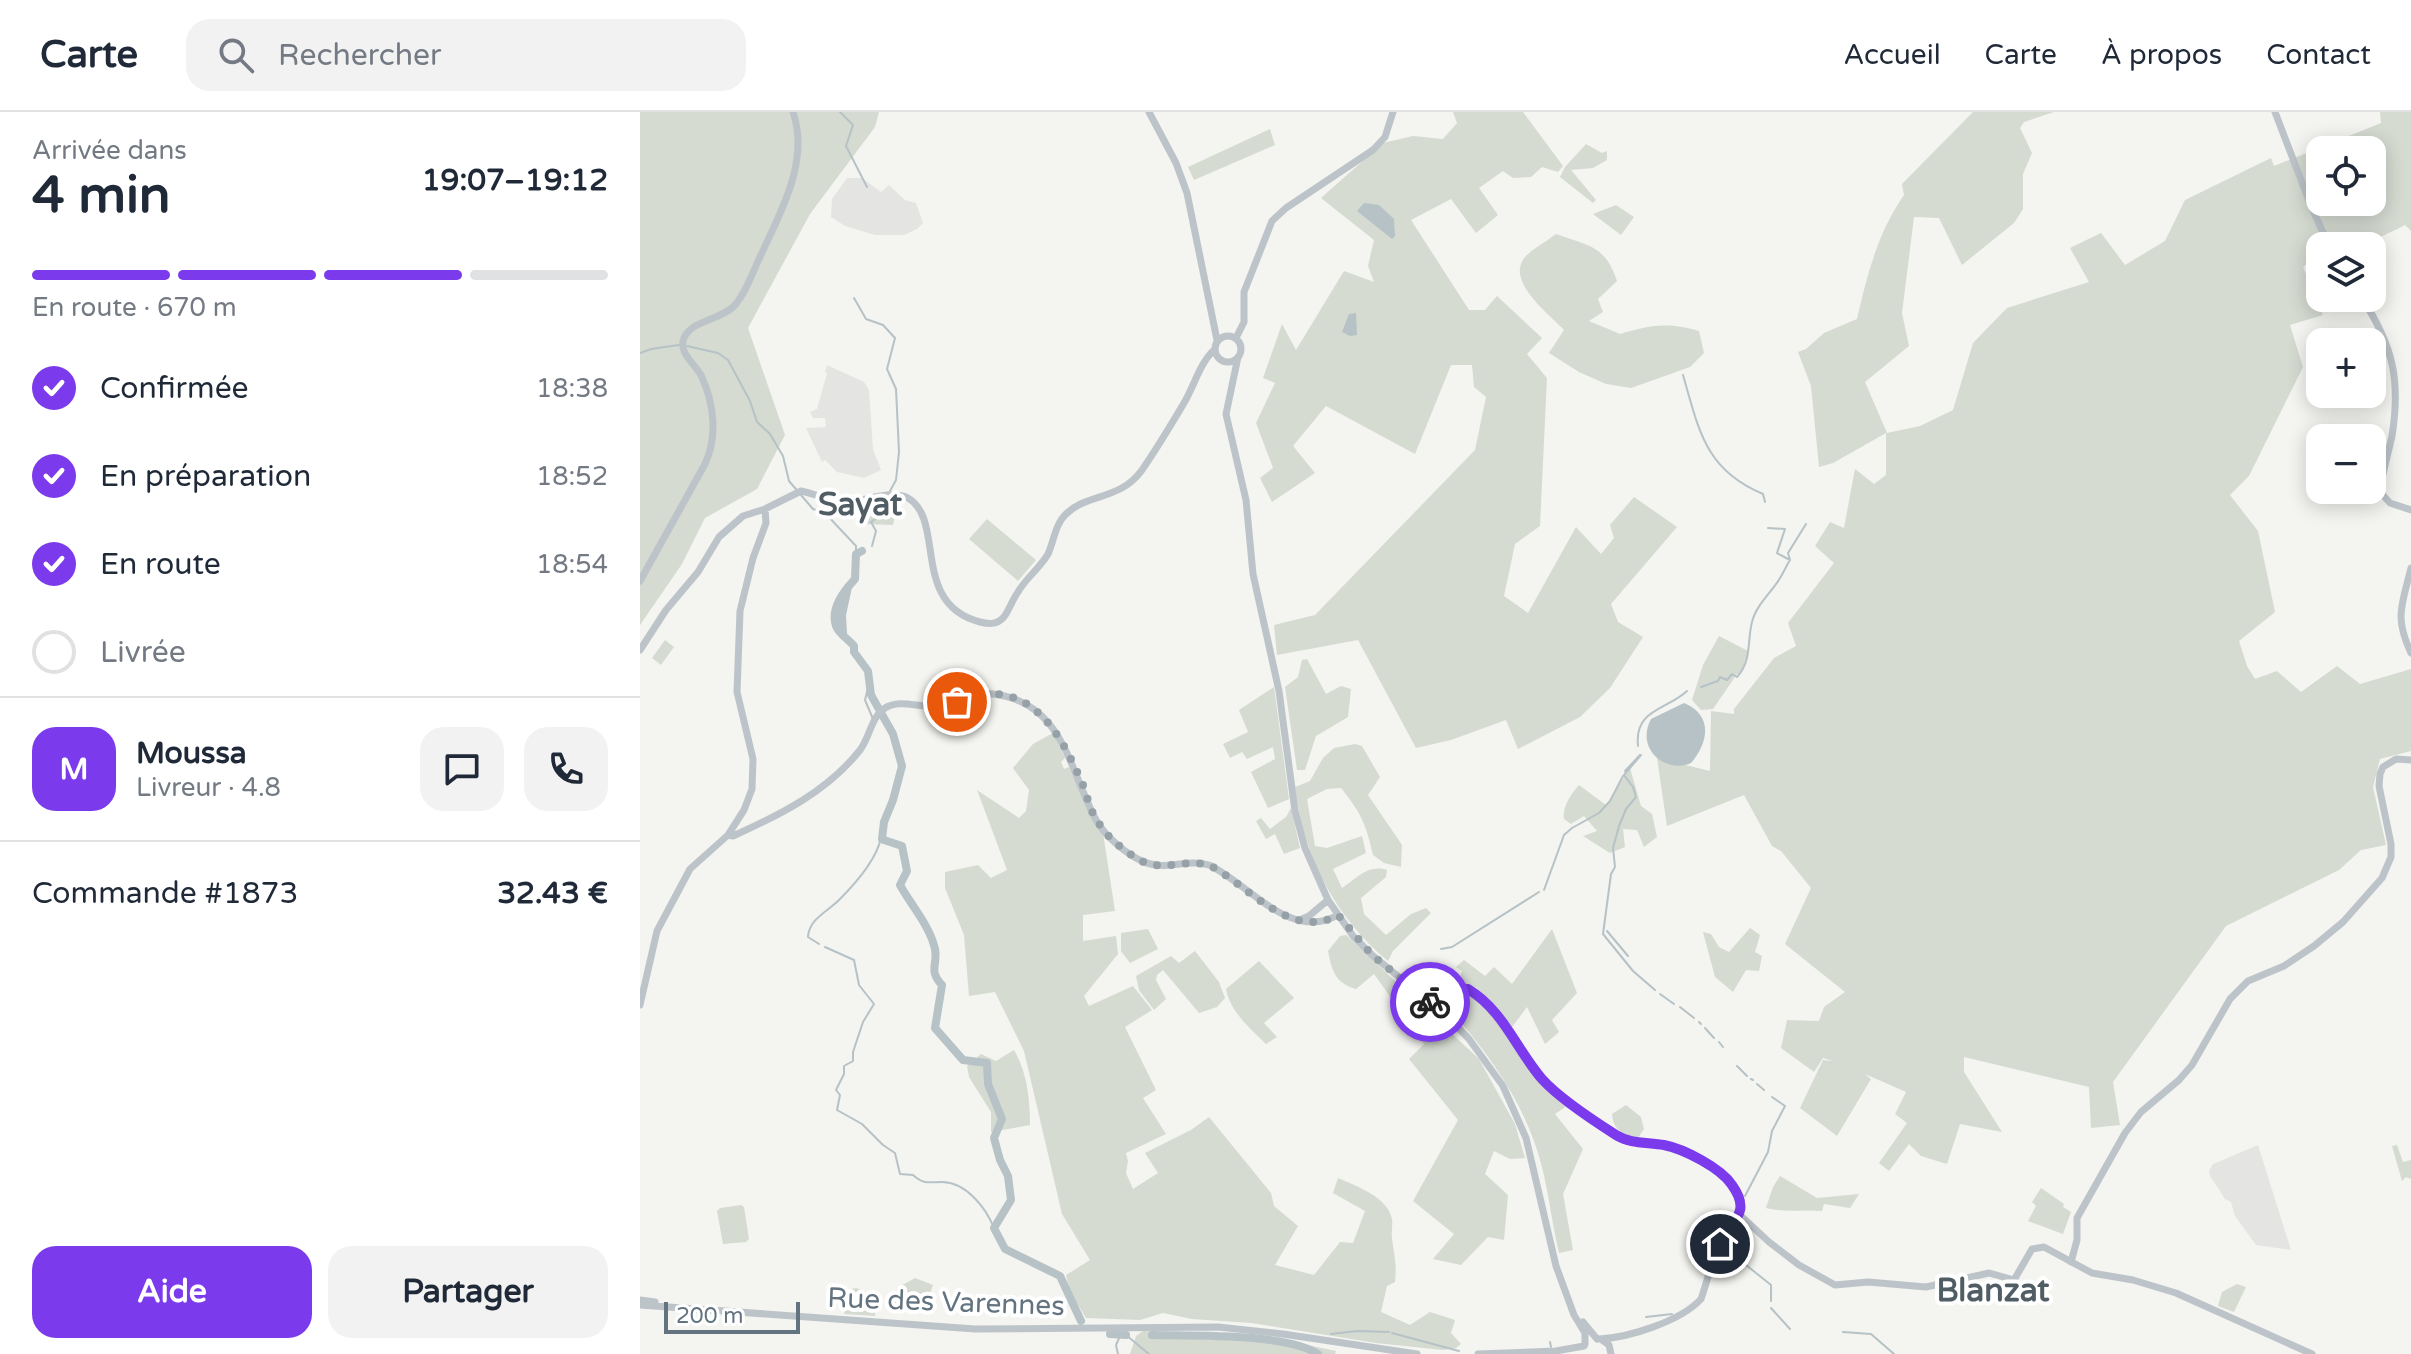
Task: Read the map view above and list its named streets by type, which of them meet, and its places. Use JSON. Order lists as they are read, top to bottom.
{
  "streets": {
    "street": ["Rue des Varennes"]
  },
  "districts": ["Sayat", "Blanzat"],
  "scale_bar": "200 m",
  "page": {
    "header": "Carte",
    "search": "Rechercher",
    "nav": [
      "Accueil",
      "Carte",
      "À propos",
      "Contact"
    ],
    "heading": ["4 min", "Arrivée dans", "19:07–19:12"],
    "panel": [
      "Moussa",
      "Livreur · 4.8",
      "Commande #1873",
      "32.43 €"
    ],
    "map_buttons": ["+", "−"],
    "bar": "En route · 670 m",
    "list": [
      ["Confirmée", "18:38"],
      ["En préparation", "18:52"],
      ["En route", "18:54"],
      "Livrée"
    ],
    "round": "M",
    "buttons": ["Aide", "Partager"],
    "scale": "200 m"
  }
}
